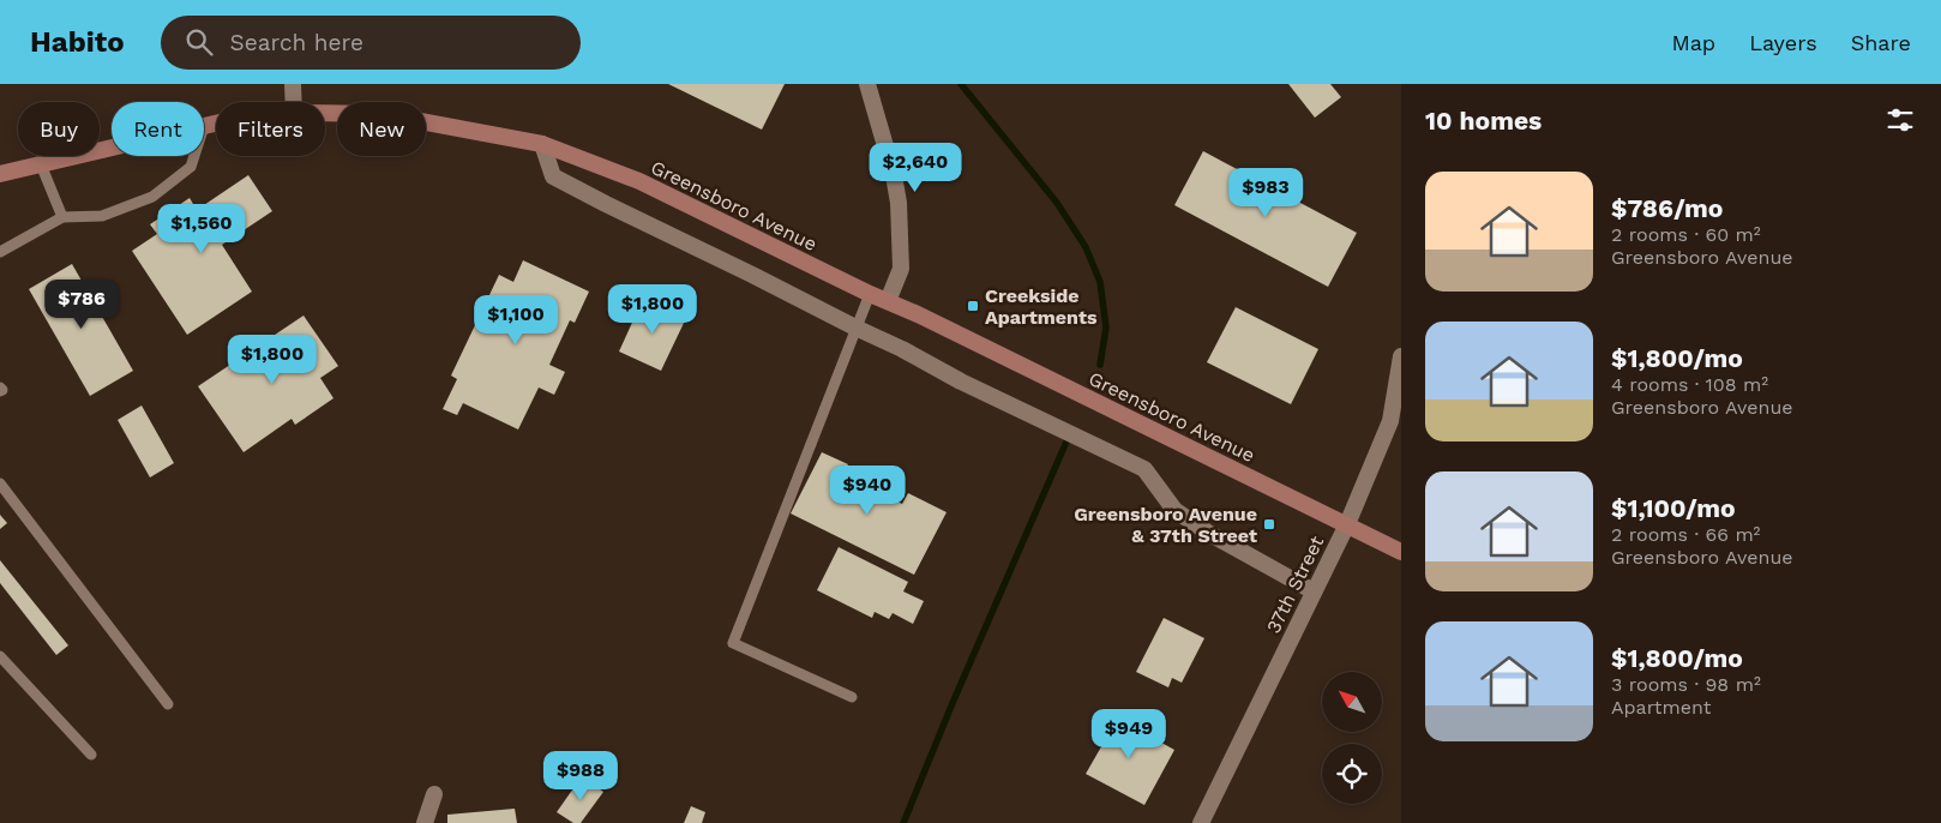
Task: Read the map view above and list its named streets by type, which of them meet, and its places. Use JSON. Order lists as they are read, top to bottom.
{
  "streets": {
    "main road": ["Greensboro Avenue"],
    "street": ["37th Street"]
  },
  "crossings": [
    ["Greensboro Avenue", "37th Street"]
  ],
  "places": {
    "transit": ["Creekside Apartments", "Greensboro Avenue & 37th Street"]
  },
  "north": "top left",
  "page": {
    "header": "Habito",
    "search": "Search here",
    "nav": ["Map", "Layers", "Share"],
    "heading": "10 homes",
    "chip": [
      "Buy",
      "Rent",
      "Filters",
      "New"
    ],
    "price": [
      "$2,640",
      "$983",
      "$1,560",
      "$786",
      "$1,800",
      "$1,100",
      "$1,800",
      "$940",
      "$949",
      "$988"
    ],
    "list": [
      {
        "name": "$786/mo",
        "note": "2 rooms · 60 m² · Greensboro Avenue"
      },
      {
        "name": "$1,800/mo",
        "note": "4 rooms · 108 m² · Greensboro Avenue"
      },
      {
        "name": "$1,100/mo",
        "note": "2 rooms · 66 m² · Greensboro Avenue"
      },
      {
        "name": "$1,800/mo",
        "note": "3 rooms · 98 m² · Apartment"
      }
    ]
  }
}
